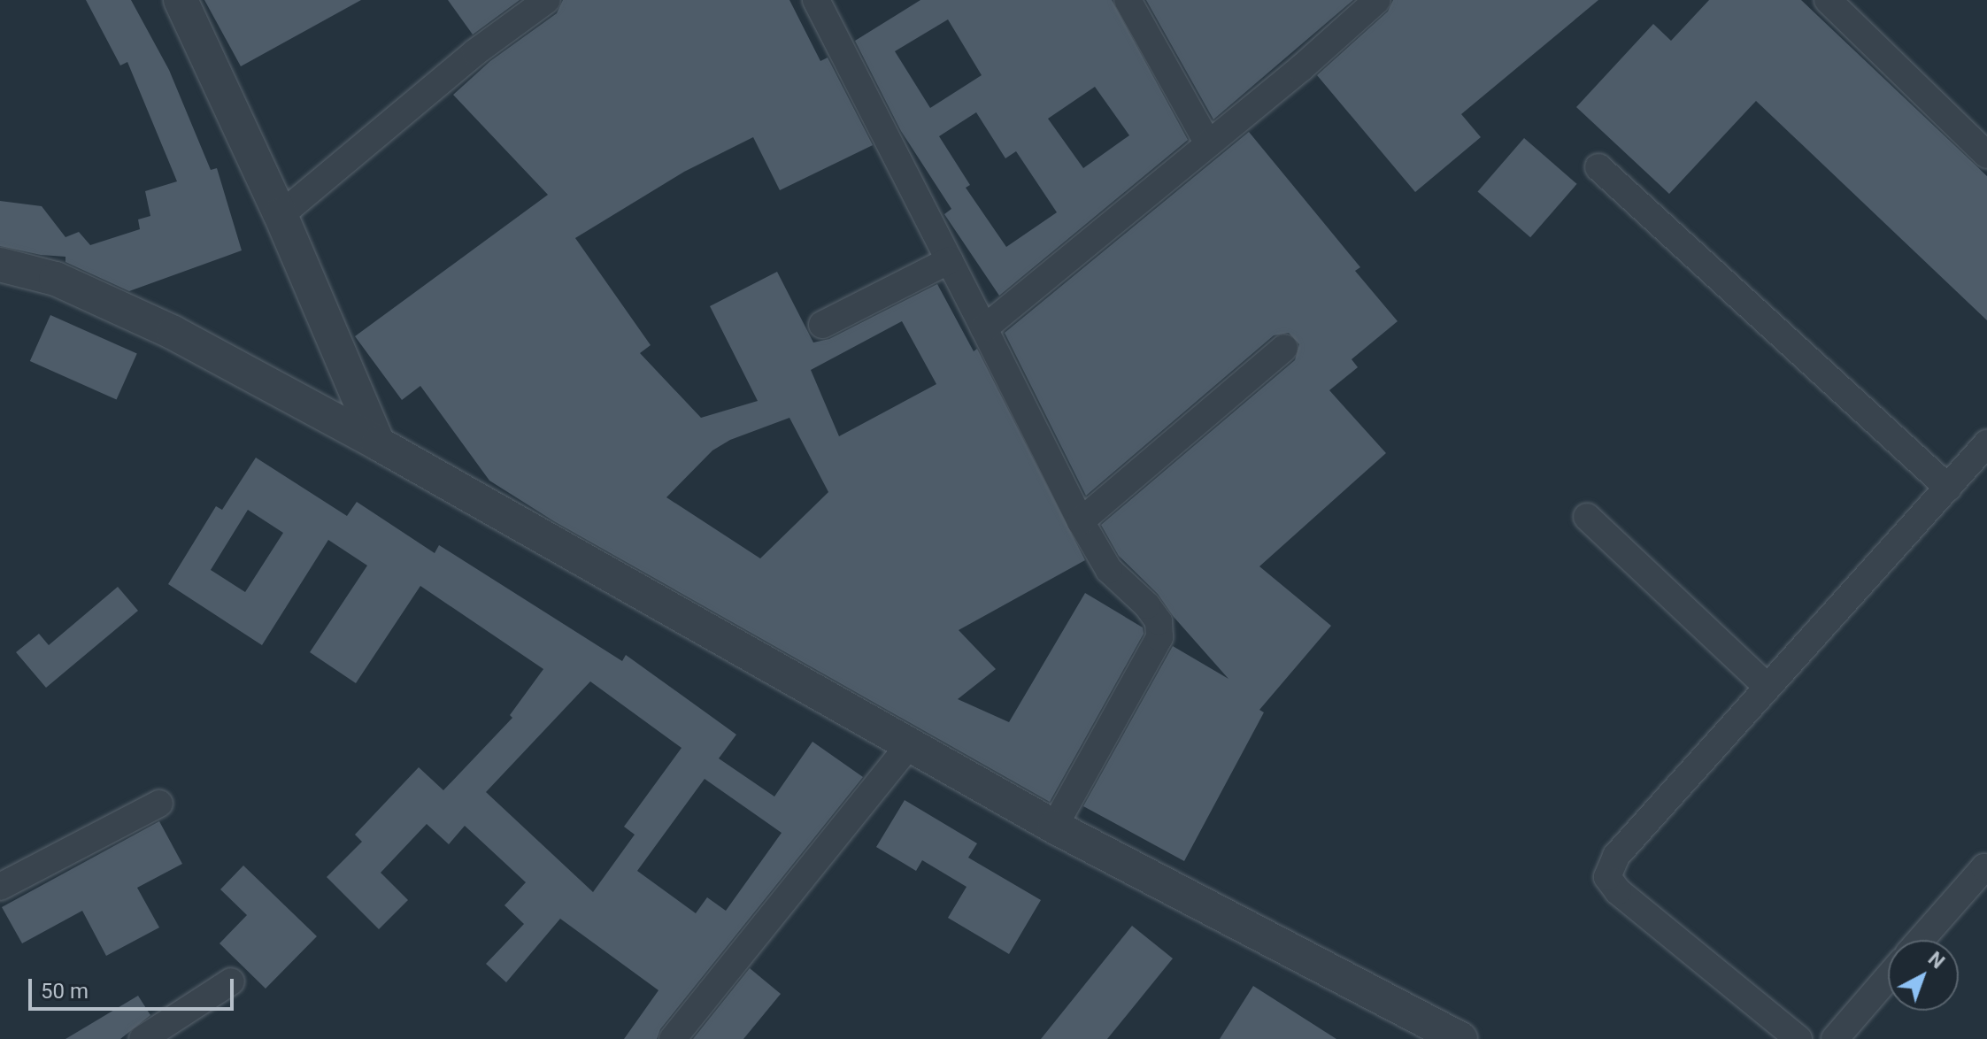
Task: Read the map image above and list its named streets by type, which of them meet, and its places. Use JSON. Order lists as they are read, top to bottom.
{
  "scale_bar": "50 m",
  "north": "top right"
}
